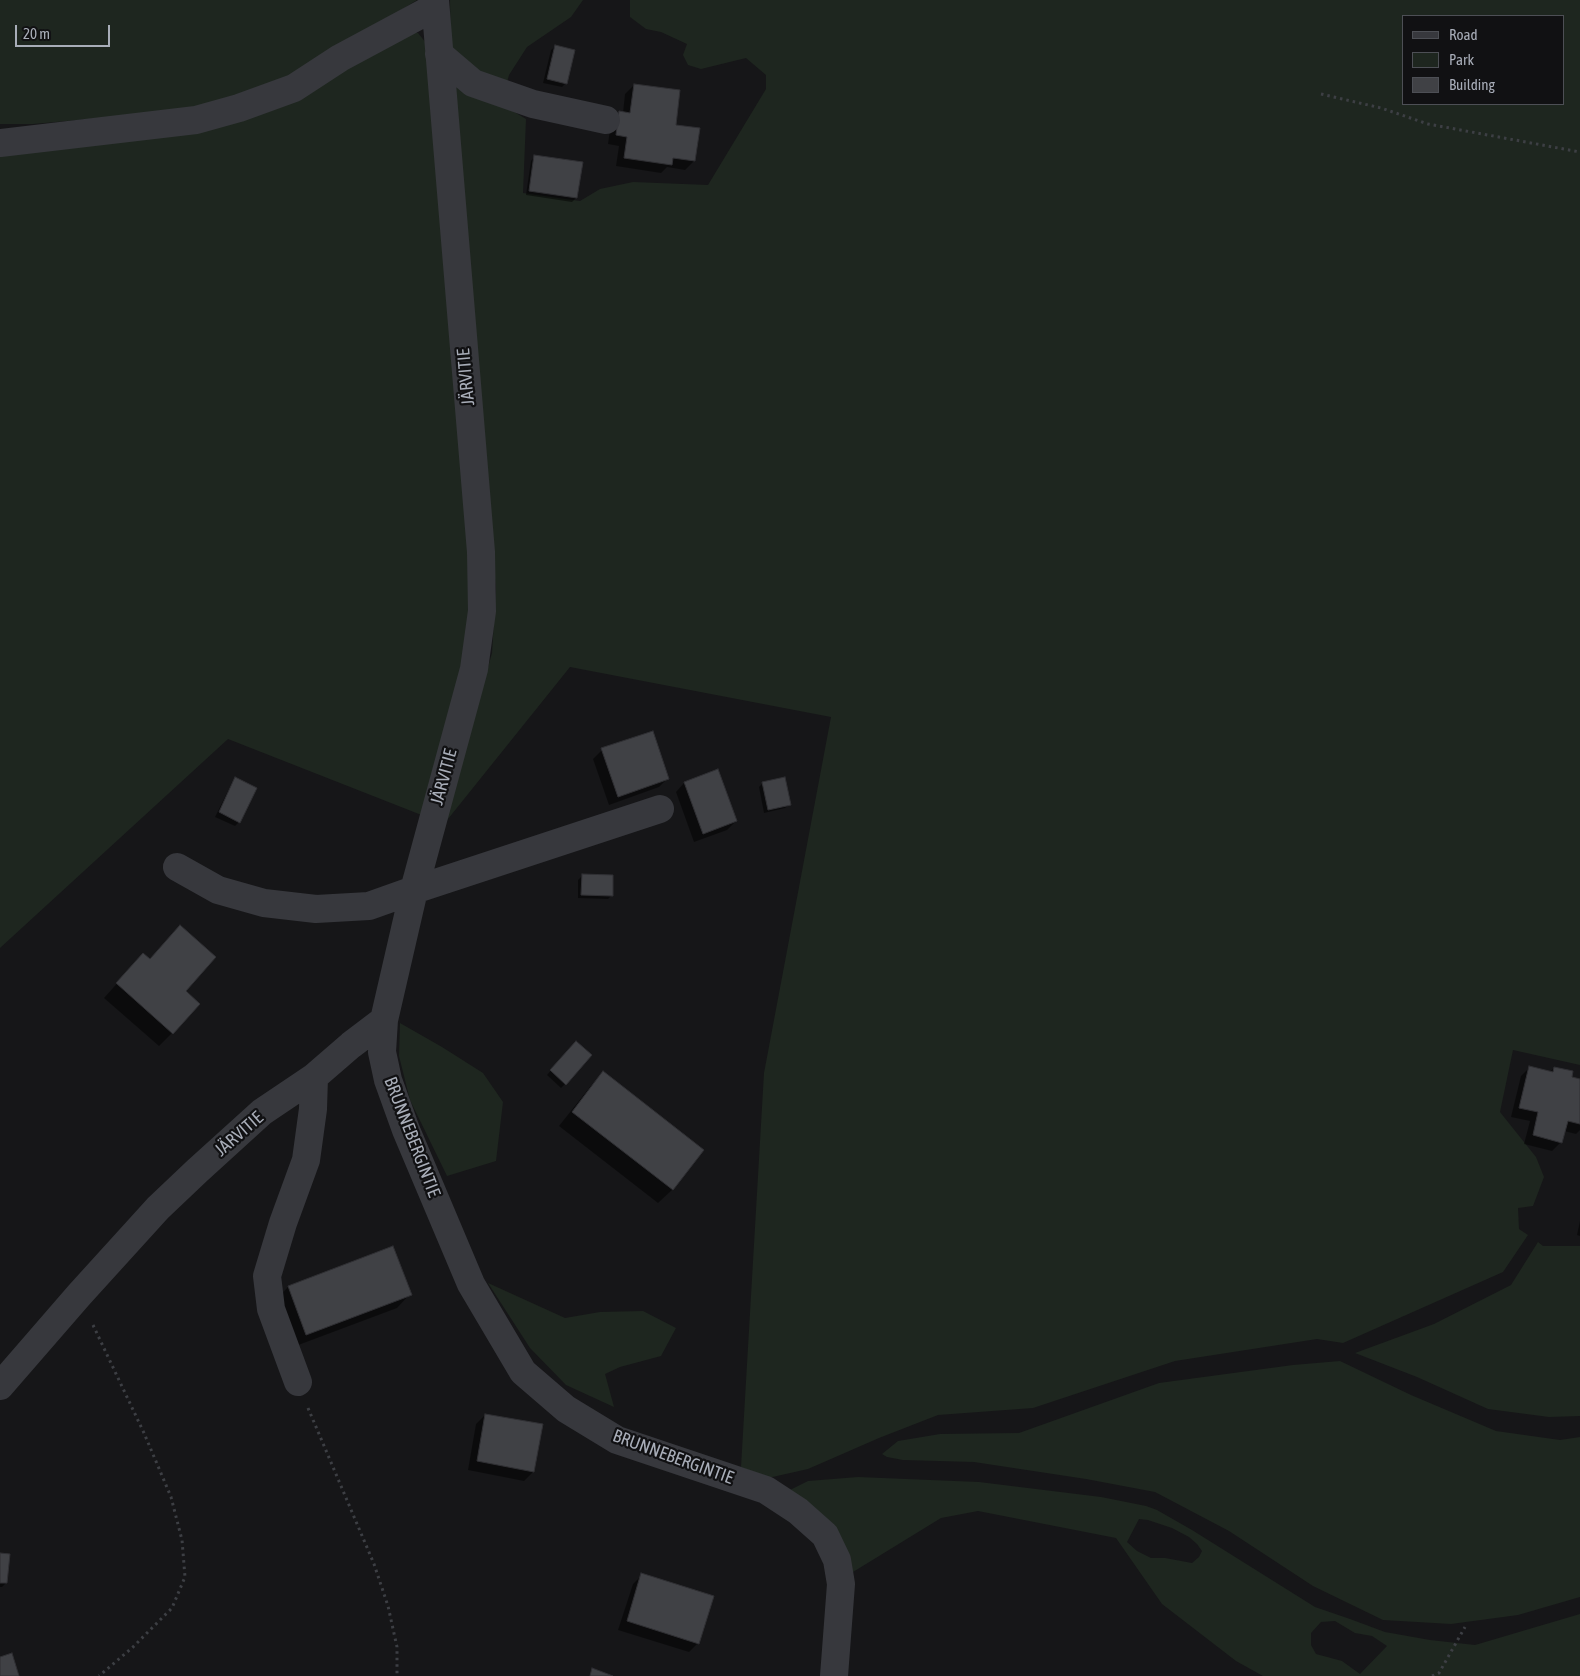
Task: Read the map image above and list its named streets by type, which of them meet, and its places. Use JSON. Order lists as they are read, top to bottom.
{
  "streets": {
    "street": ["JÄRVITIE", "BRUNNEBERGINTIE"]
  },
  "crossings": [
    ["JÄRVITIE", "BRUNNEBERGINTIE"]
  ],
  "legend": ["Road", "Park", "Building"],
  "scale_bar": "20 m"
}
